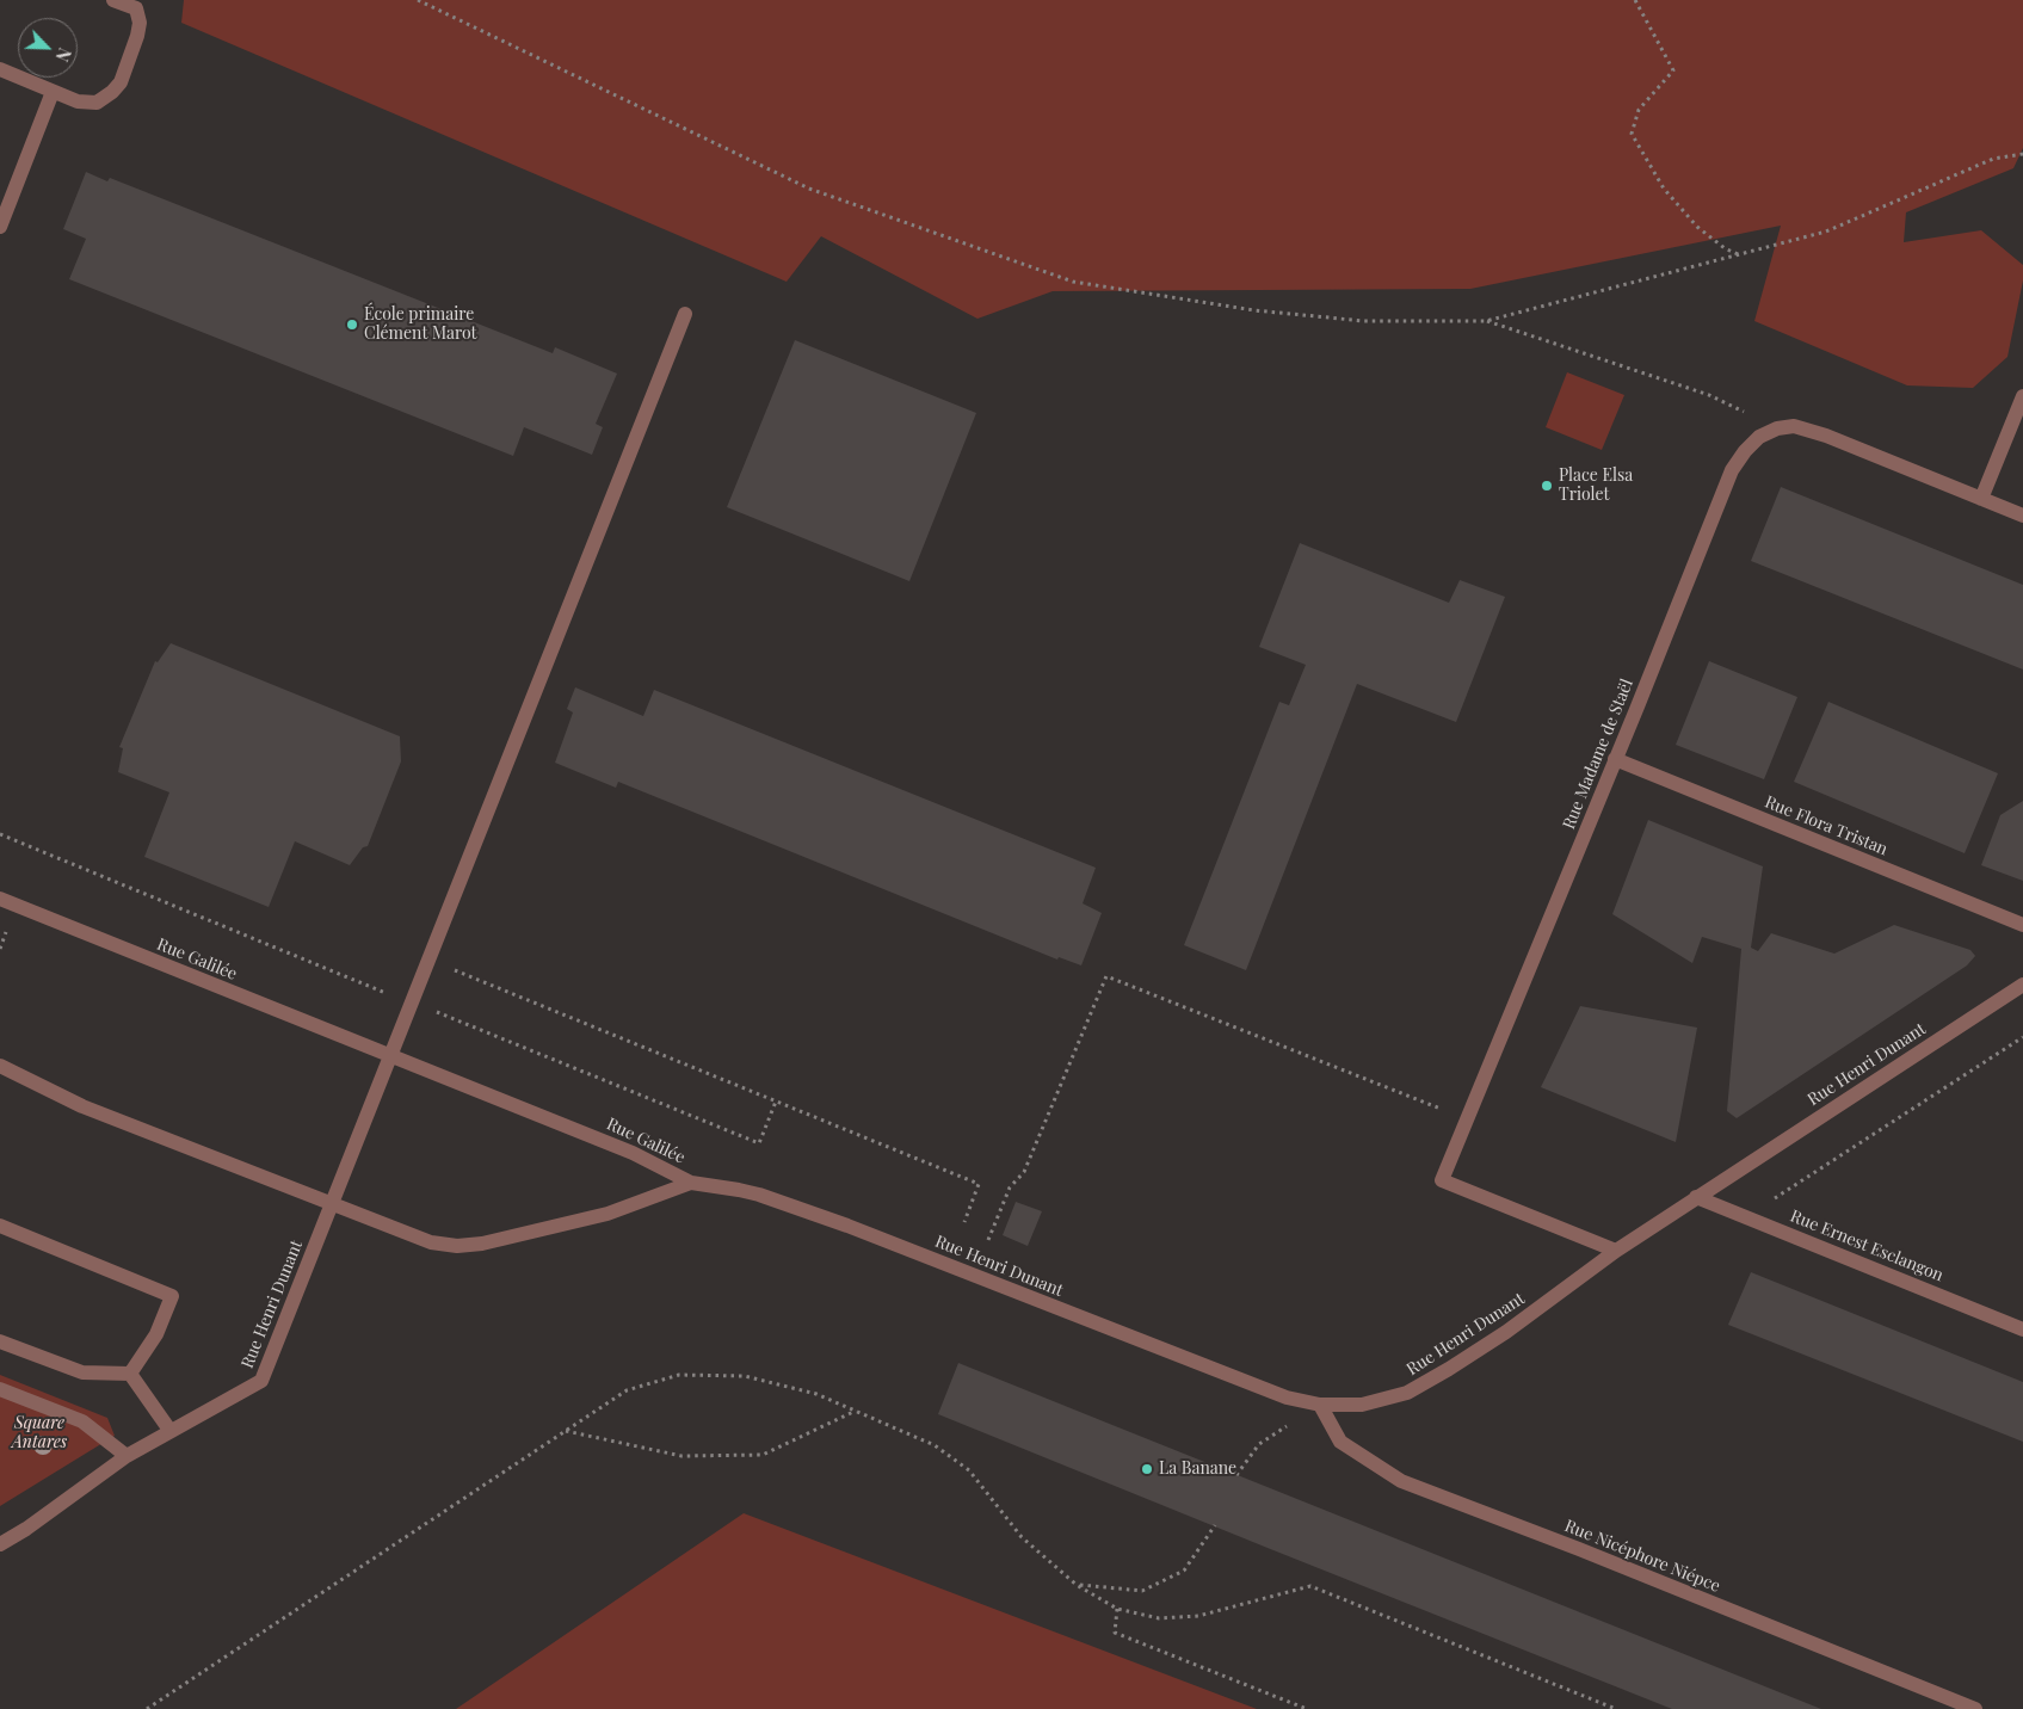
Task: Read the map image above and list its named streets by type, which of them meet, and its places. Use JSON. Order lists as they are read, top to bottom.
{
  "streets": {
    "street": [
      "Rue Madame de Staël",
      "Rue Flora Tristan",
      "Rue Galilée",
      "Rue Henri Dunant",
      "Rue Ernest Esclangon",
      "Rue Nicéphore Niépce"
    ]
  },
  "crossings": [
    ["Rue Madame de Staël", "Rue Flora Tristan"],
    ["Rue Madame de Staël", "Rue Henri Dunant"],
    ["Rue Galilée", "Rue Henri Dunant"],
    ["Rue Henri Dunant", "Rue Ernest Esclangon"],
    ["Rue Henri Dunant", "Rue Nicéphore Niépce"]
  ],
  "parks": ["Square Antares"],
  "places": ["École primaire Clément Marot", "Place Elsa Triolet", "La Banane"],
  "north": "bottom right"
}
